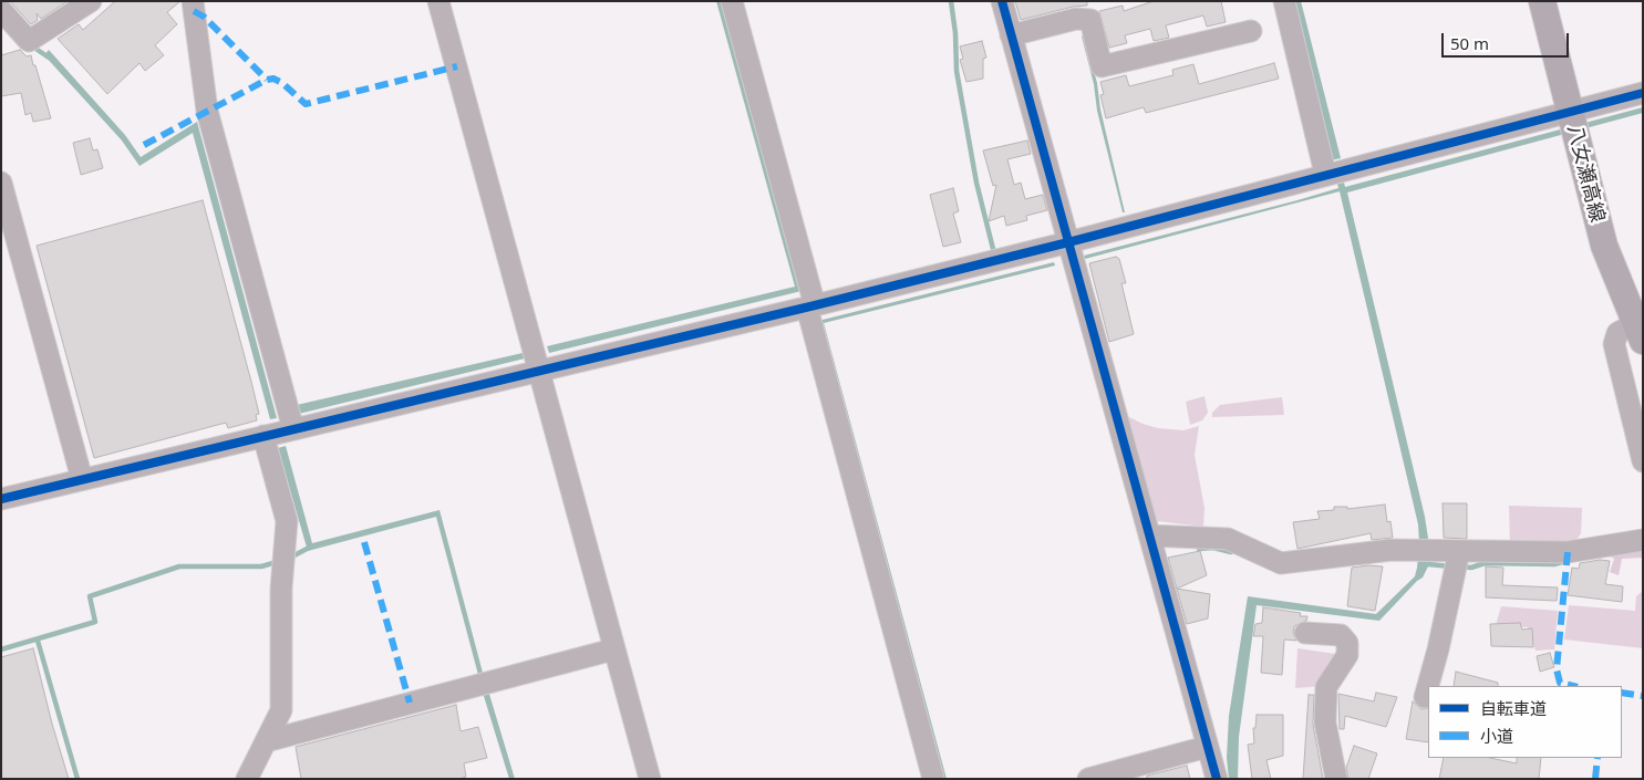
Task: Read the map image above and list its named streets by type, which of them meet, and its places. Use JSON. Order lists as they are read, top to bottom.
{
  "streets": {
    "main road": ["八女瀬高線"]
  },
  "legend": ["自転車道", "小道"],
  "scale_bar": "50 m"
}
